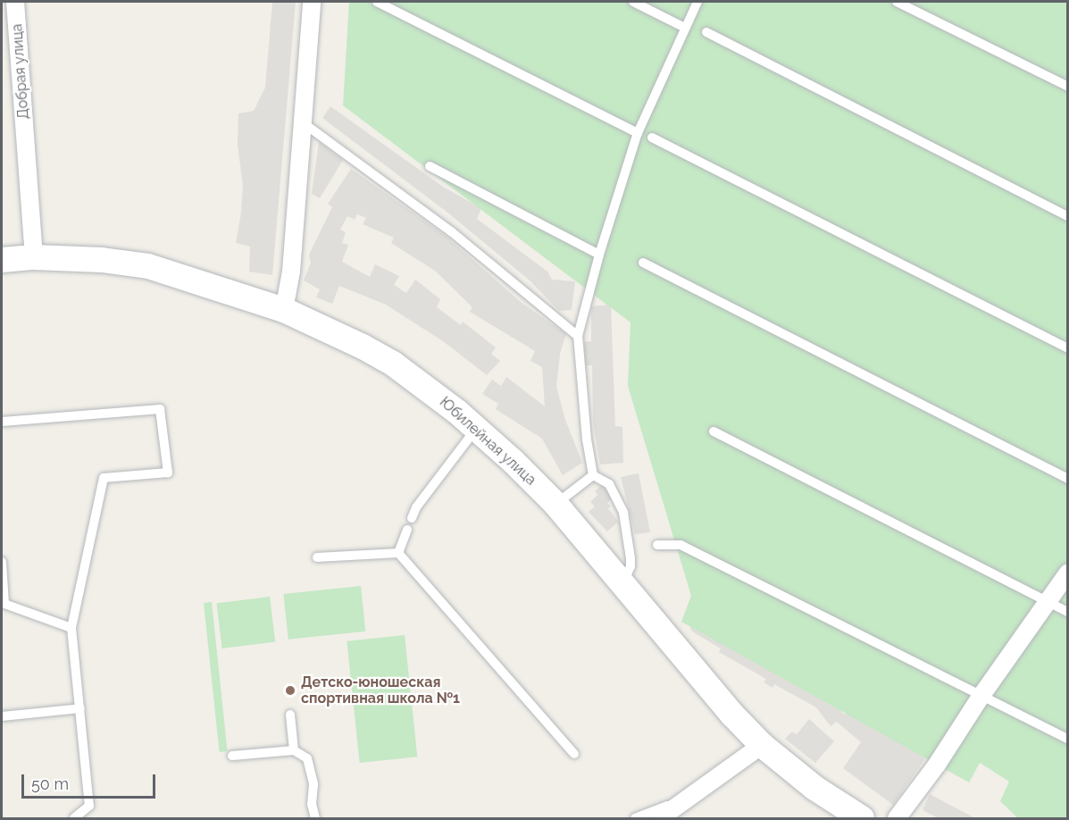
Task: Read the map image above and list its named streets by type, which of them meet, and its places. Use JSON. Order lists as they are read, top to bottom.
{
  "streets": {
    "street": ["Добрая улица", "Юбилейная улица"]
  },
  "crossings": [
    ["Добрая улица", "Юбилейная улица"]
  ],
  "places": ["Детско-юношеская спортивная школа №1"],
  "scale_bar": "50 m"
}
